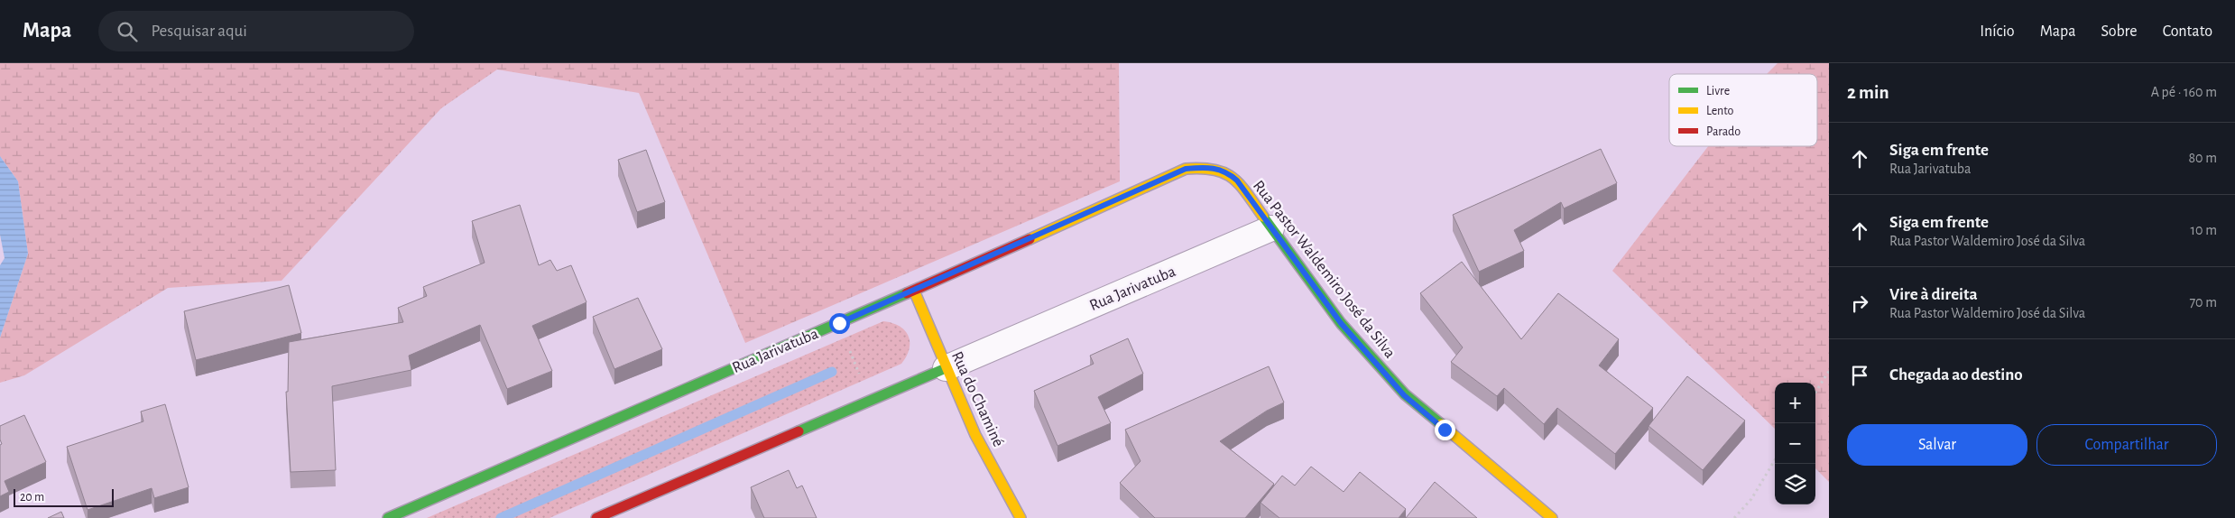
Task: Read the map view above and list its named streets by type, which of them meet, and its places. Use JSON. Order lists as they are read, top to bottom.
{
  "streets": {
    "street": ["Rua Pastor Waldemiro José da Silva", "Rua Jarivatuba", "Rua do Chaminé"]
  },
  "crossings": [
    ["Rua Pastor Waldemiro José da Silva", "Rua Jarivatuba"],
    ["Rua Jarivatuba", "Rua do Chaminé"]
  ],
  "legend": ["Livre", "Lento", "Parado"],
  "scale_bar": "20 m",
  "page": {
    "header": "Mapa",
    "search": "Pesquisar aqui",
    "nav": [
      "Início",
      "Mapa",
      "Sobre",
      "Contato"
    ],
    "heading": ["2 min", "A pé · 160 m"],
    "list": [
      ["Siga em frente", "Rua Jarivatuba", "80 m"],
      ["Siga em frente", "Rua Pastor Waldemiro José da Silva", "10 m"],
      ["Vire à direita", "Rua Pastor Waldemiro José da Silva", "70 m"],
      "Chegada ao destino"
    ],
    "map_buttons": ["+", "−"],
    "buttons": ["Salvar", "Compartilhar"],
    "scale": "20 m"
  }
}
